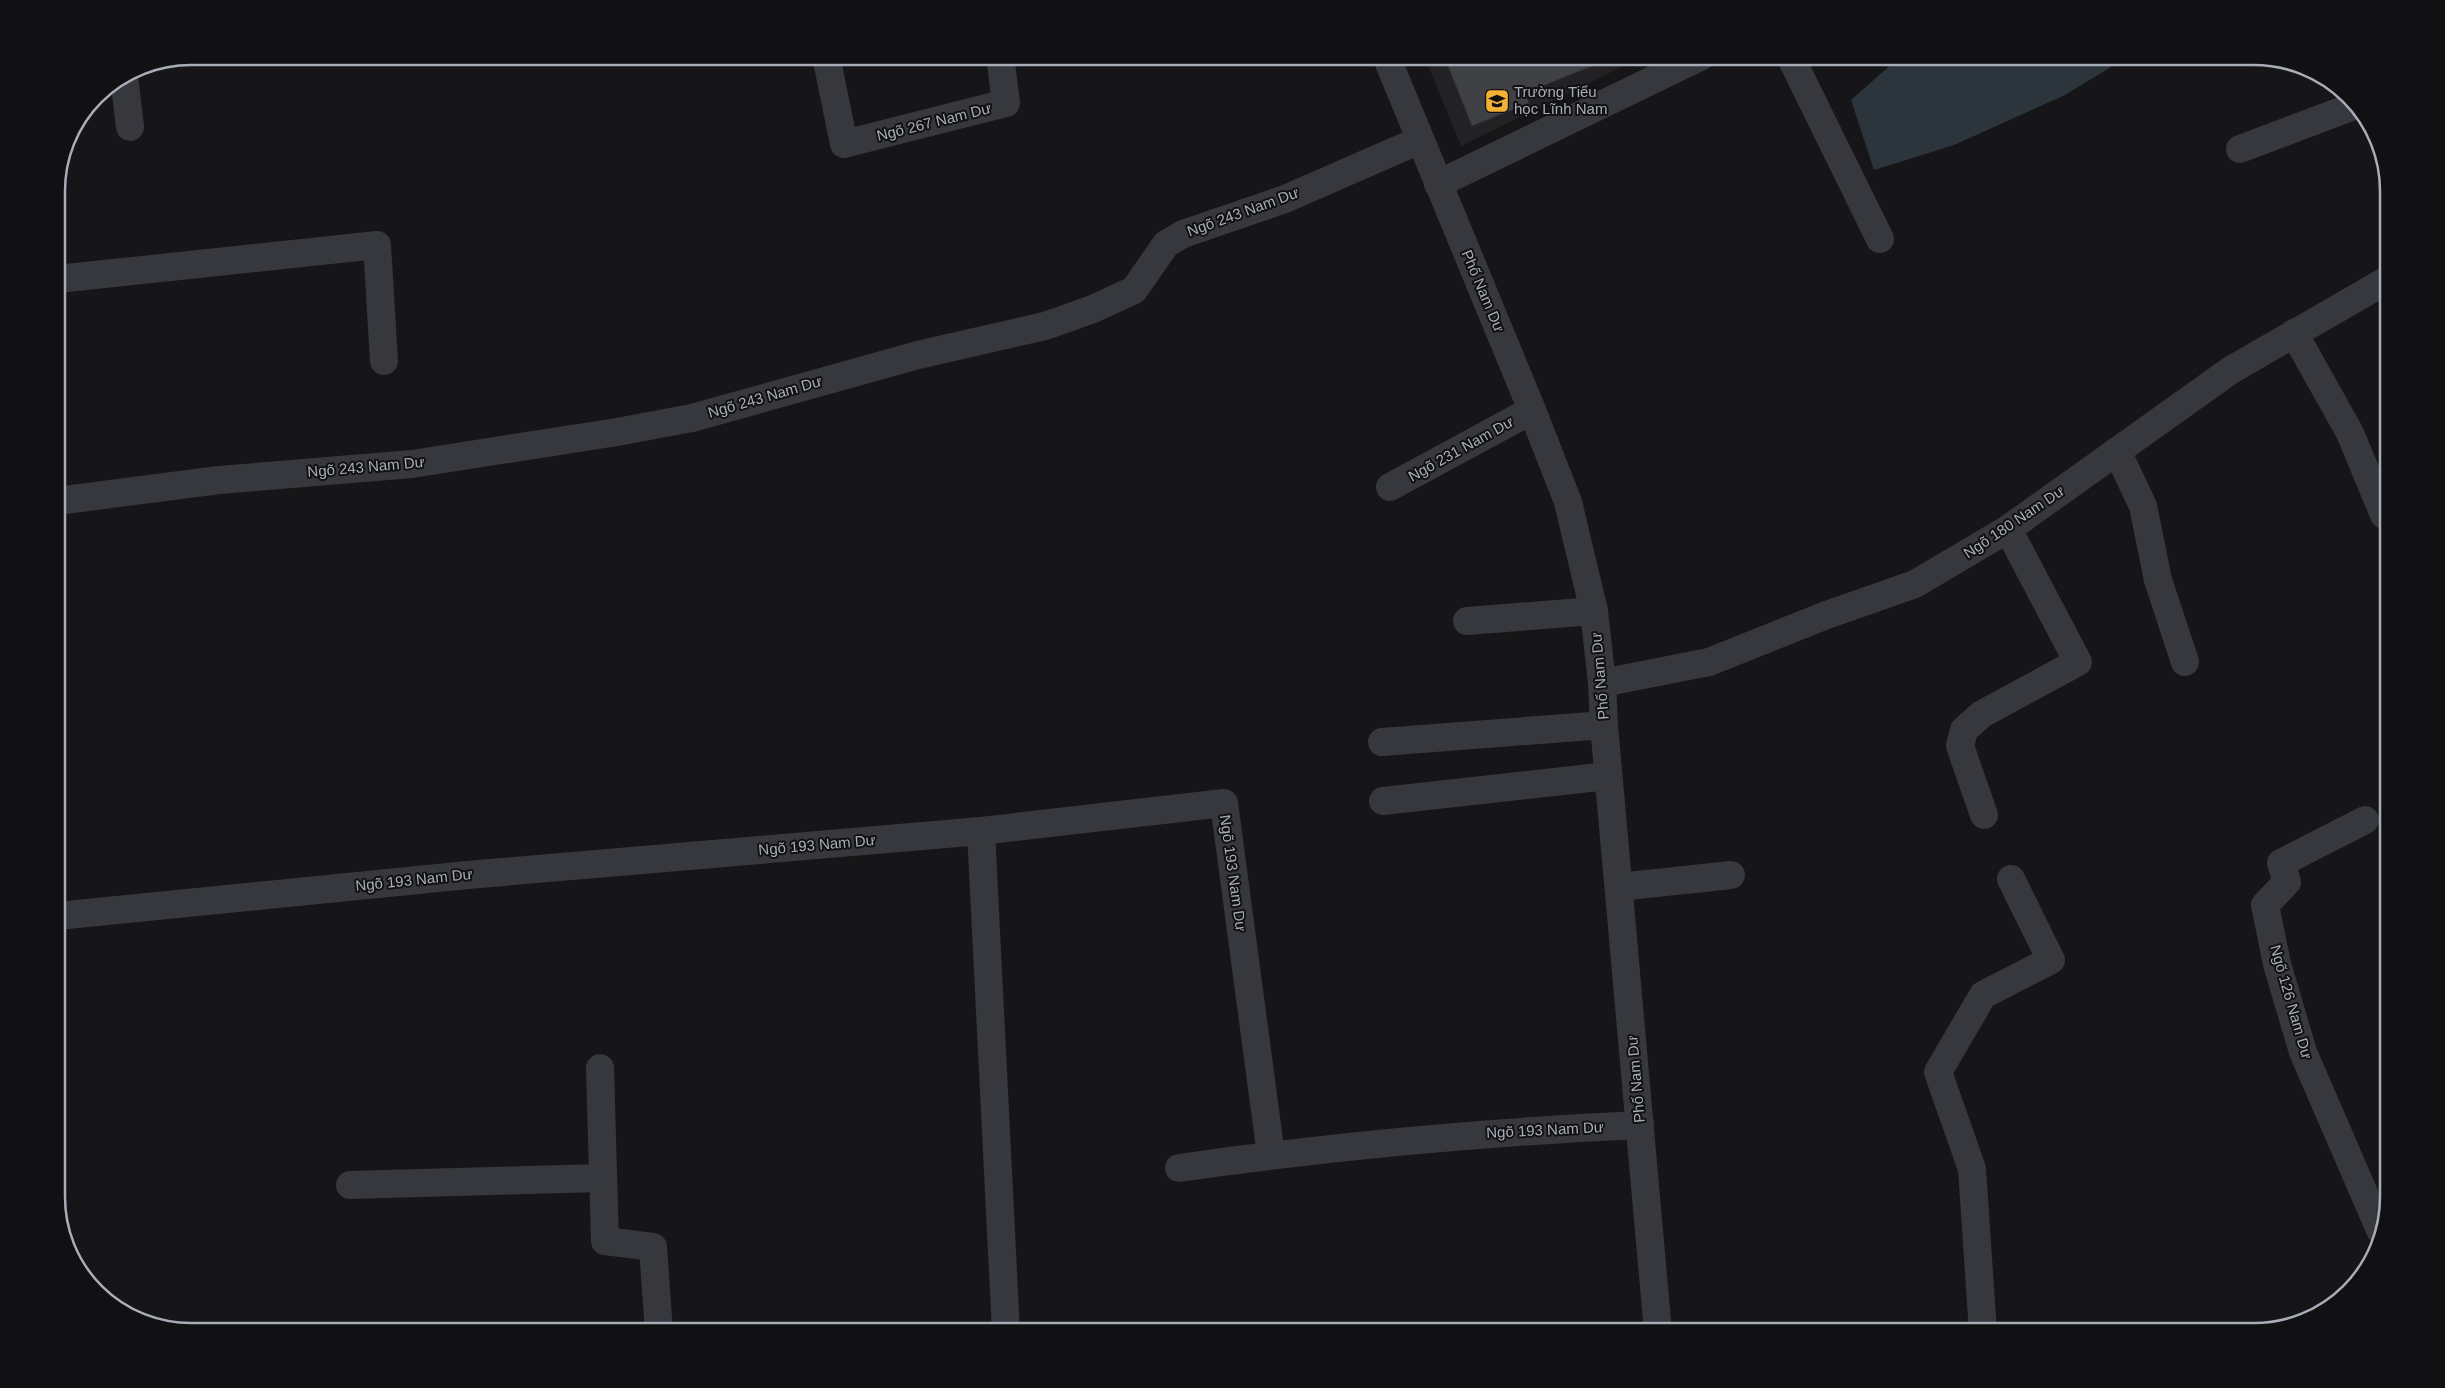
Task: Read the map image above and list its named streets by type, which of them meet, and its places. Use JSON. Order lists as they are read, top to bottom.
{
  "streets": {
    "street": [
      "Ngõ 267 Nam Dư",
      "Ngõ 243 Nam Dư",
      "Phố Nam Dư",
      "Ngõ 231 Nam Dư",
      "Ngõ 180 Nam Dư",
      "Ngõ 193 Nam Dư",
      "Ngõ 126 Nam Dư"
    ]
  },
  "crossings": [
    ["Ngõ 243 Nam Dư", "Phố Nam Dư"],
    ["Phố Nam Dư", "Ngõ 231 Nam Dư"],
    ["Phố Nam Dư", "Ngõ 180 Nam Dư"],
    ["Phố Nam Dư", "Ngõ 193 Nam Dư"]
  ],
  "places": {
    "school or university": ["Trường Tiểu học Lĩnh Nam"]
  }
}
